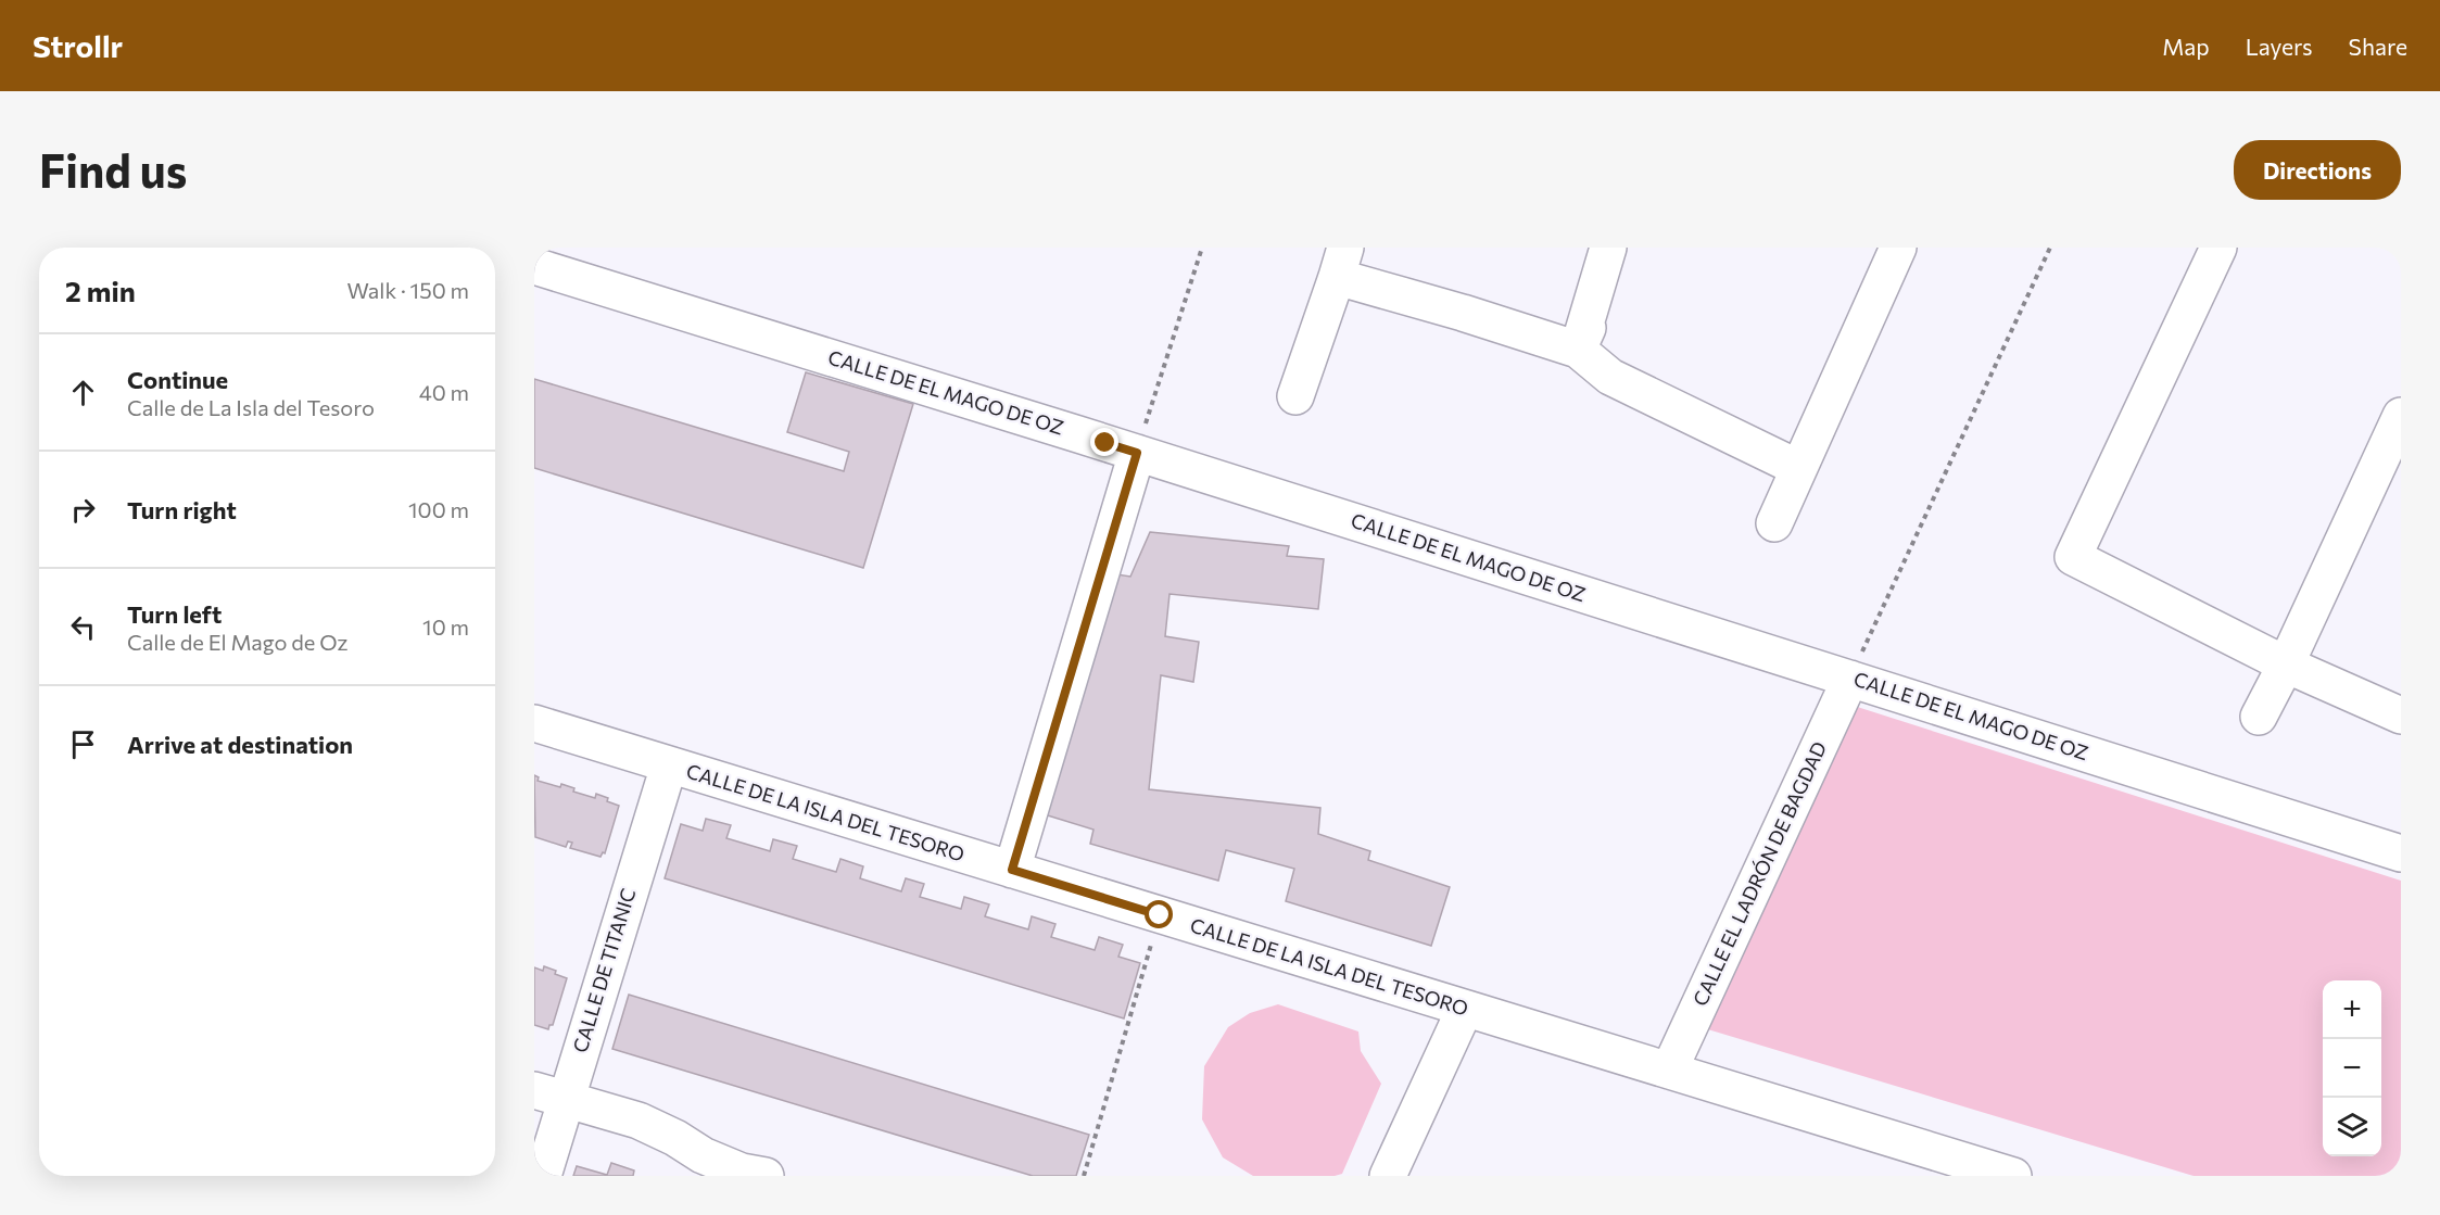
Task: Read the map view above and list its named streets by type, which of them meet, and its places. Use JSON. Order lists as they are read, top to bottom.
{
  "streets": {
    "street": [
      "CALLE DE EL MAGO DE OZ",
      "CALLE DE LA ISLA DEL TESORO",
      "CALLE EL LADRÓN DE BAGDAD",
      "CALLE DE TITANIC"
    ]
  },
  "crossings": [
    ["CALLE DE EL MAGO DE OZ", "CALLE EL LADRÓN DE BAGDAD"],
    ["CALLE DE LA ISLA DEL TESORO", "CALLE EL LADRÓN DE BAGDAD"],
    ["CALLE DE LA ISLA DEL TESORO", "CALLE DE TITANIC"]
  ],
  "page": {
    "header": "Strollr",
    "nav": ["Map", "Layers", "Share"],
    "buttons": "Directions",
    "title": "Find us",
    "heading": ["2 min", "Walk · 150 m"],
    "list": [
      ["Continue", "Calle de La Isla del Tesoro", "40 m"],
      ["Turn right", "100 m"],
      ["Turn left", "Calle de El Mago de Oz", "10 m"],
      "Arrive at destination"
    ],
    "map_buttons": ["+", "−"]
  }
}
